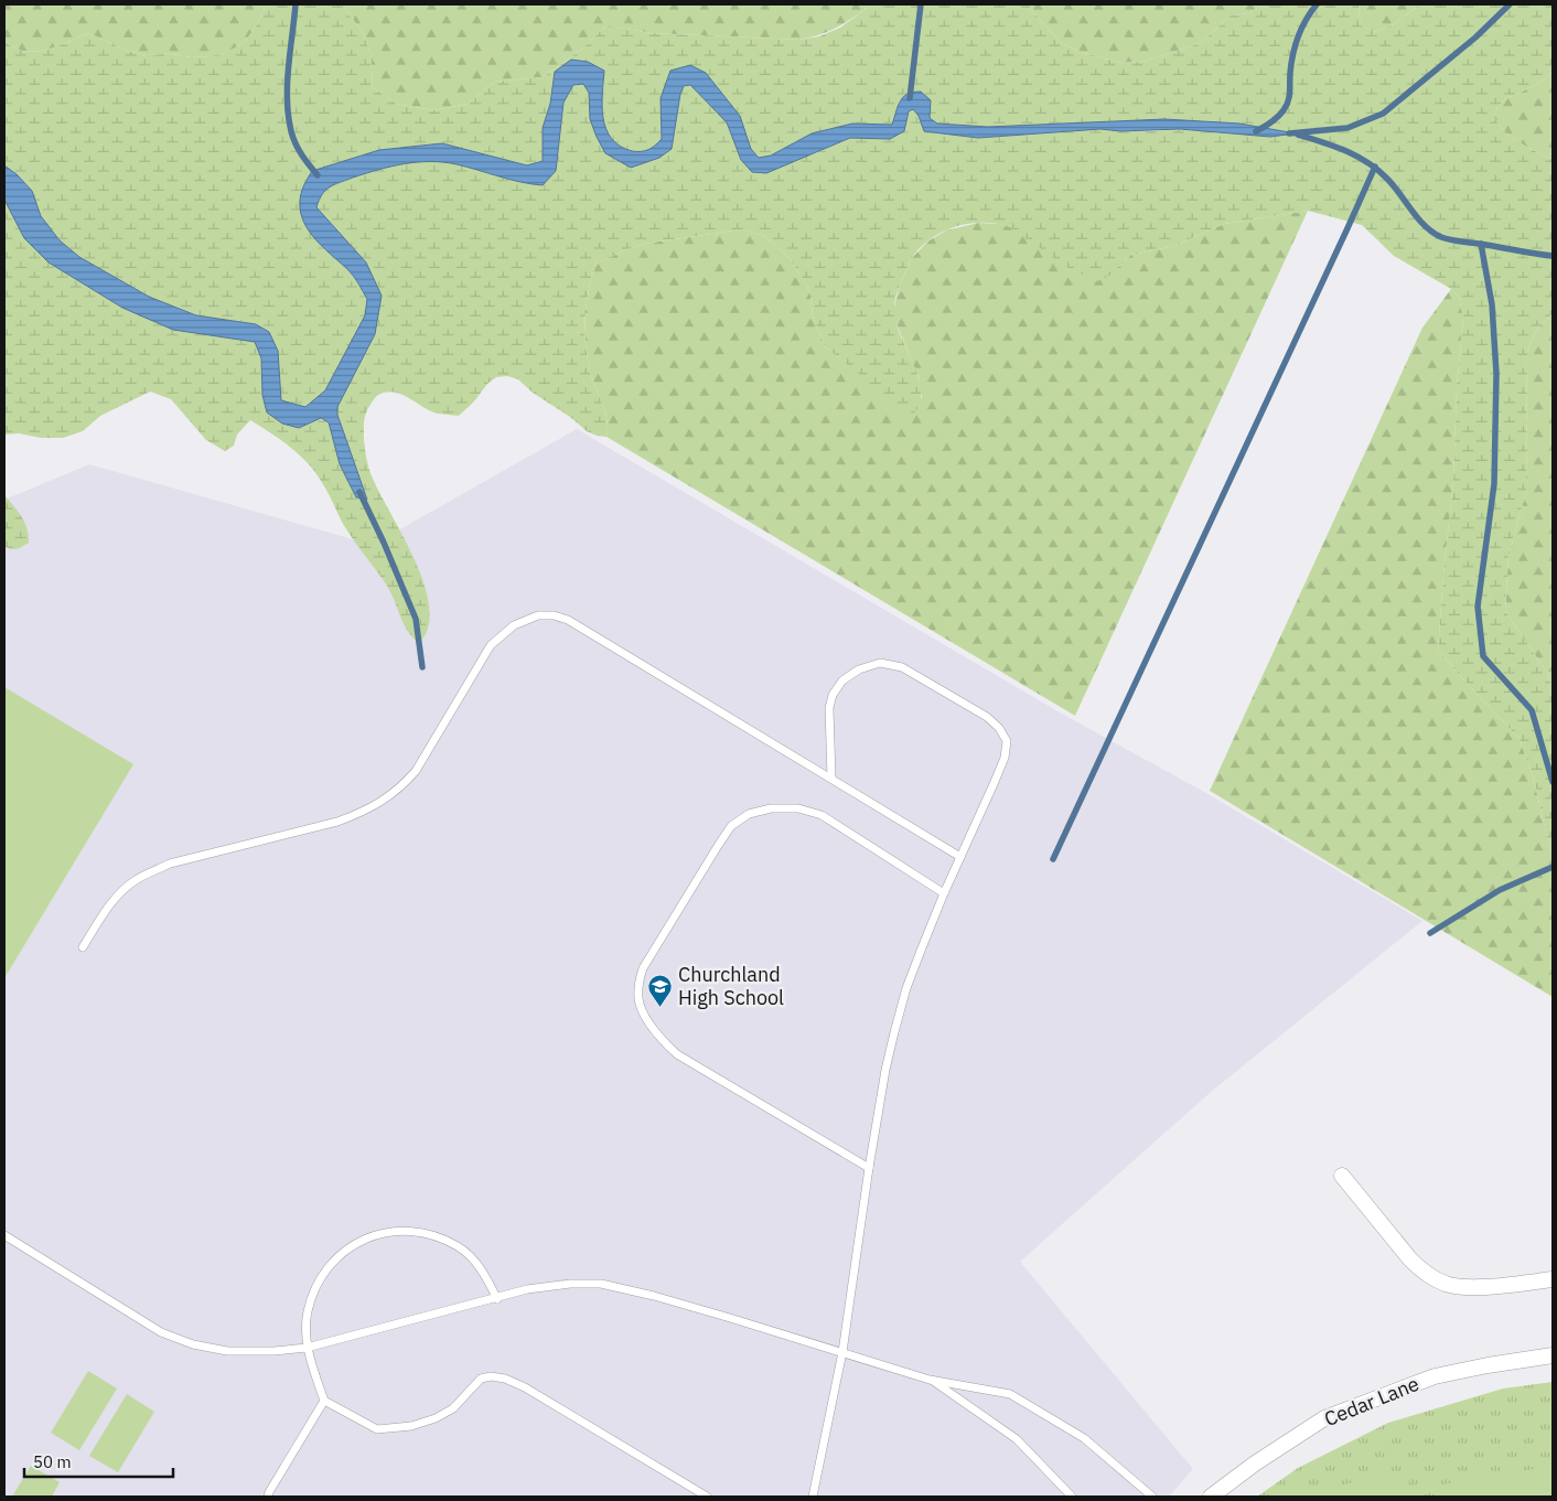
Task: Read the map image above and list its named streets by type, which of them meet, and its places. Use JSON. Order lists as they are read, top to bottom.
{
  "streets": {
    "street": ["Cedar Lane"]
  },
  "places": {
    "school or university": ["Churchland High School"]
  },
  "scale_bar": "50 m"
}
